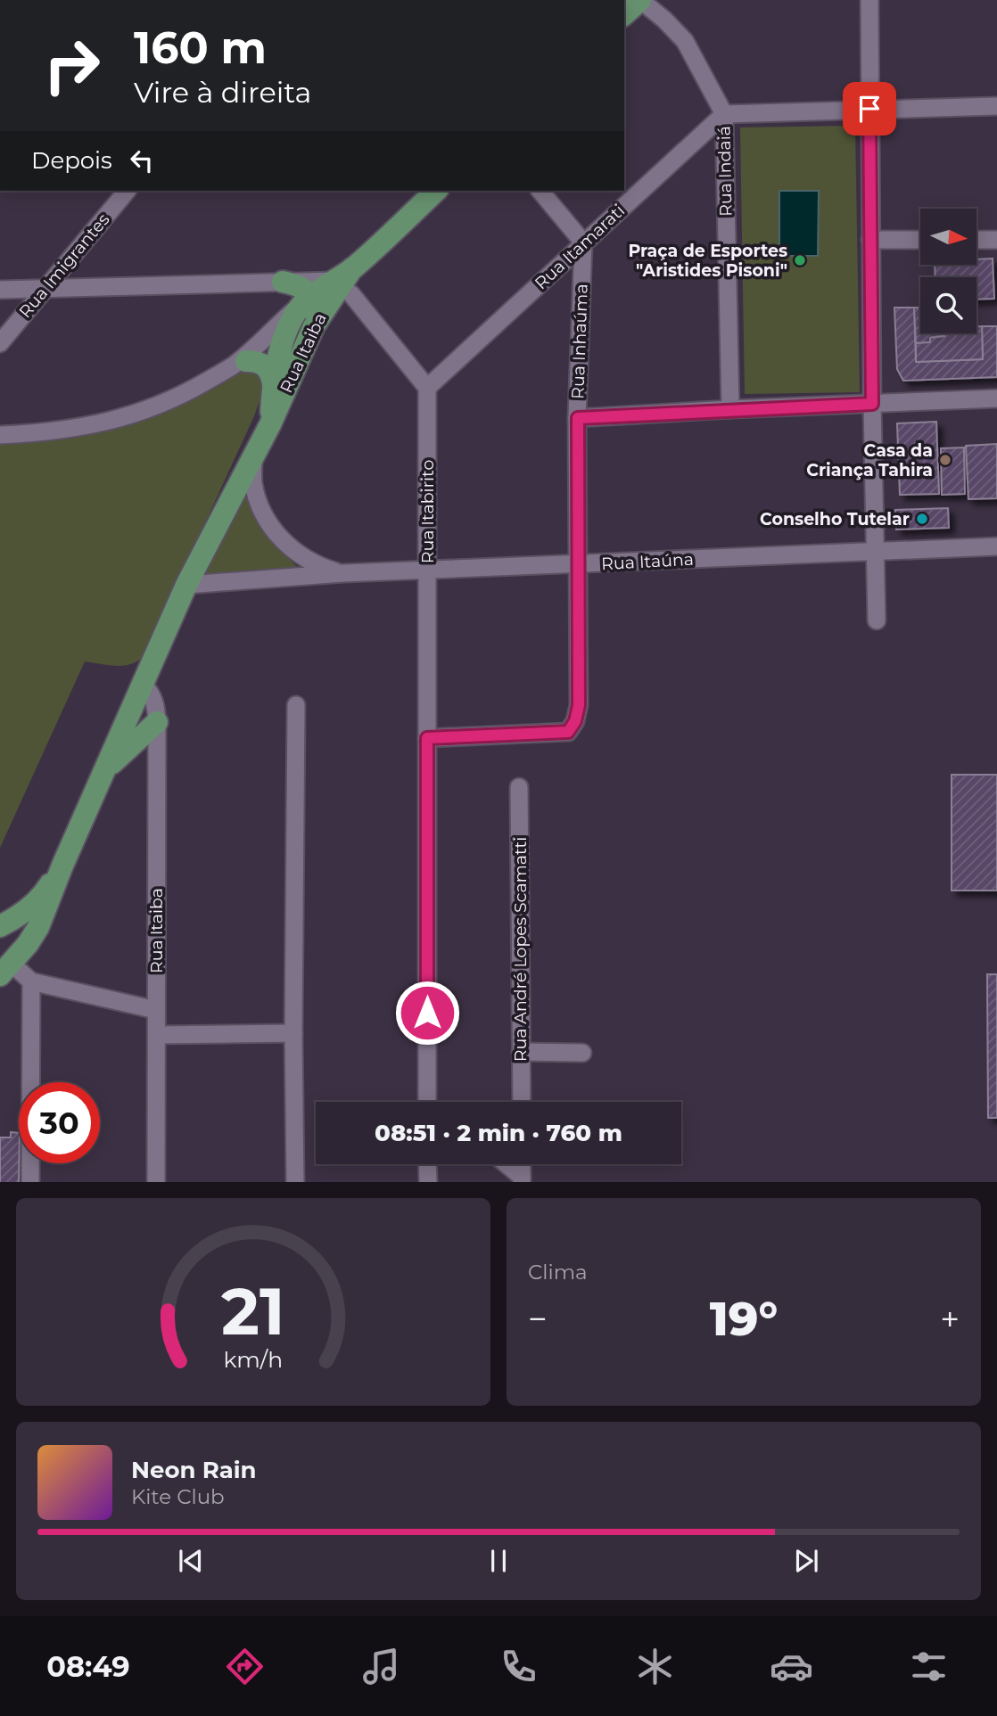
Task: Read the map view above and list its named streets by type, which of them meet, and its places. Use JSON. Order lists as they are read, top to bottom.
{
  "streets": {
    "main road": ["Rua Itaiba"],
    "street": [
      "Rua Indaiá",
      "Rua Itamarati",
      "Rua Imigrantes",
      "Rua Inhaúma",
      "Rua Itabirito",
      "Rua Itaúna",
      "Rua André Lopes Scamatti"
    ]
  },
  "crossings": [
    ["Rua Indaiá", "Rua Itamarati"],
    ["Rua Itamarati", "Rua Inhaúma"],
    ["Rua Itamarati", "Rua Itabirito"],
    ["Rua Inhaúma", "Rua Itabirito"],
    ["Rua Inhaúma", "Rua Itaúna"],
    ["Rua Itaiba", "Rua Itaúna"],
    ["Rua Itabirito", "Rua Itaúna"]
  ],
  "places": ["Praça de Esportes \"Aristides Pisoni\"", "Casa da Criança Tahira", "Conselho Tutelar"],
  "north": "right",
  "page": {
    "turn": ["160 m", "Vire à direita"],
    "then": "Depois",
    "limit": "30",
    "trip": "08:51 · 2 min · 760 m",
    "tile": "Clima",
    "heat": ["−", "19°", "+"],
    "song": ["Neon Rain", "Kite Club"],
    "tabs": "08:49",
    "gauge": ["21", "km/h"]
  }
}
